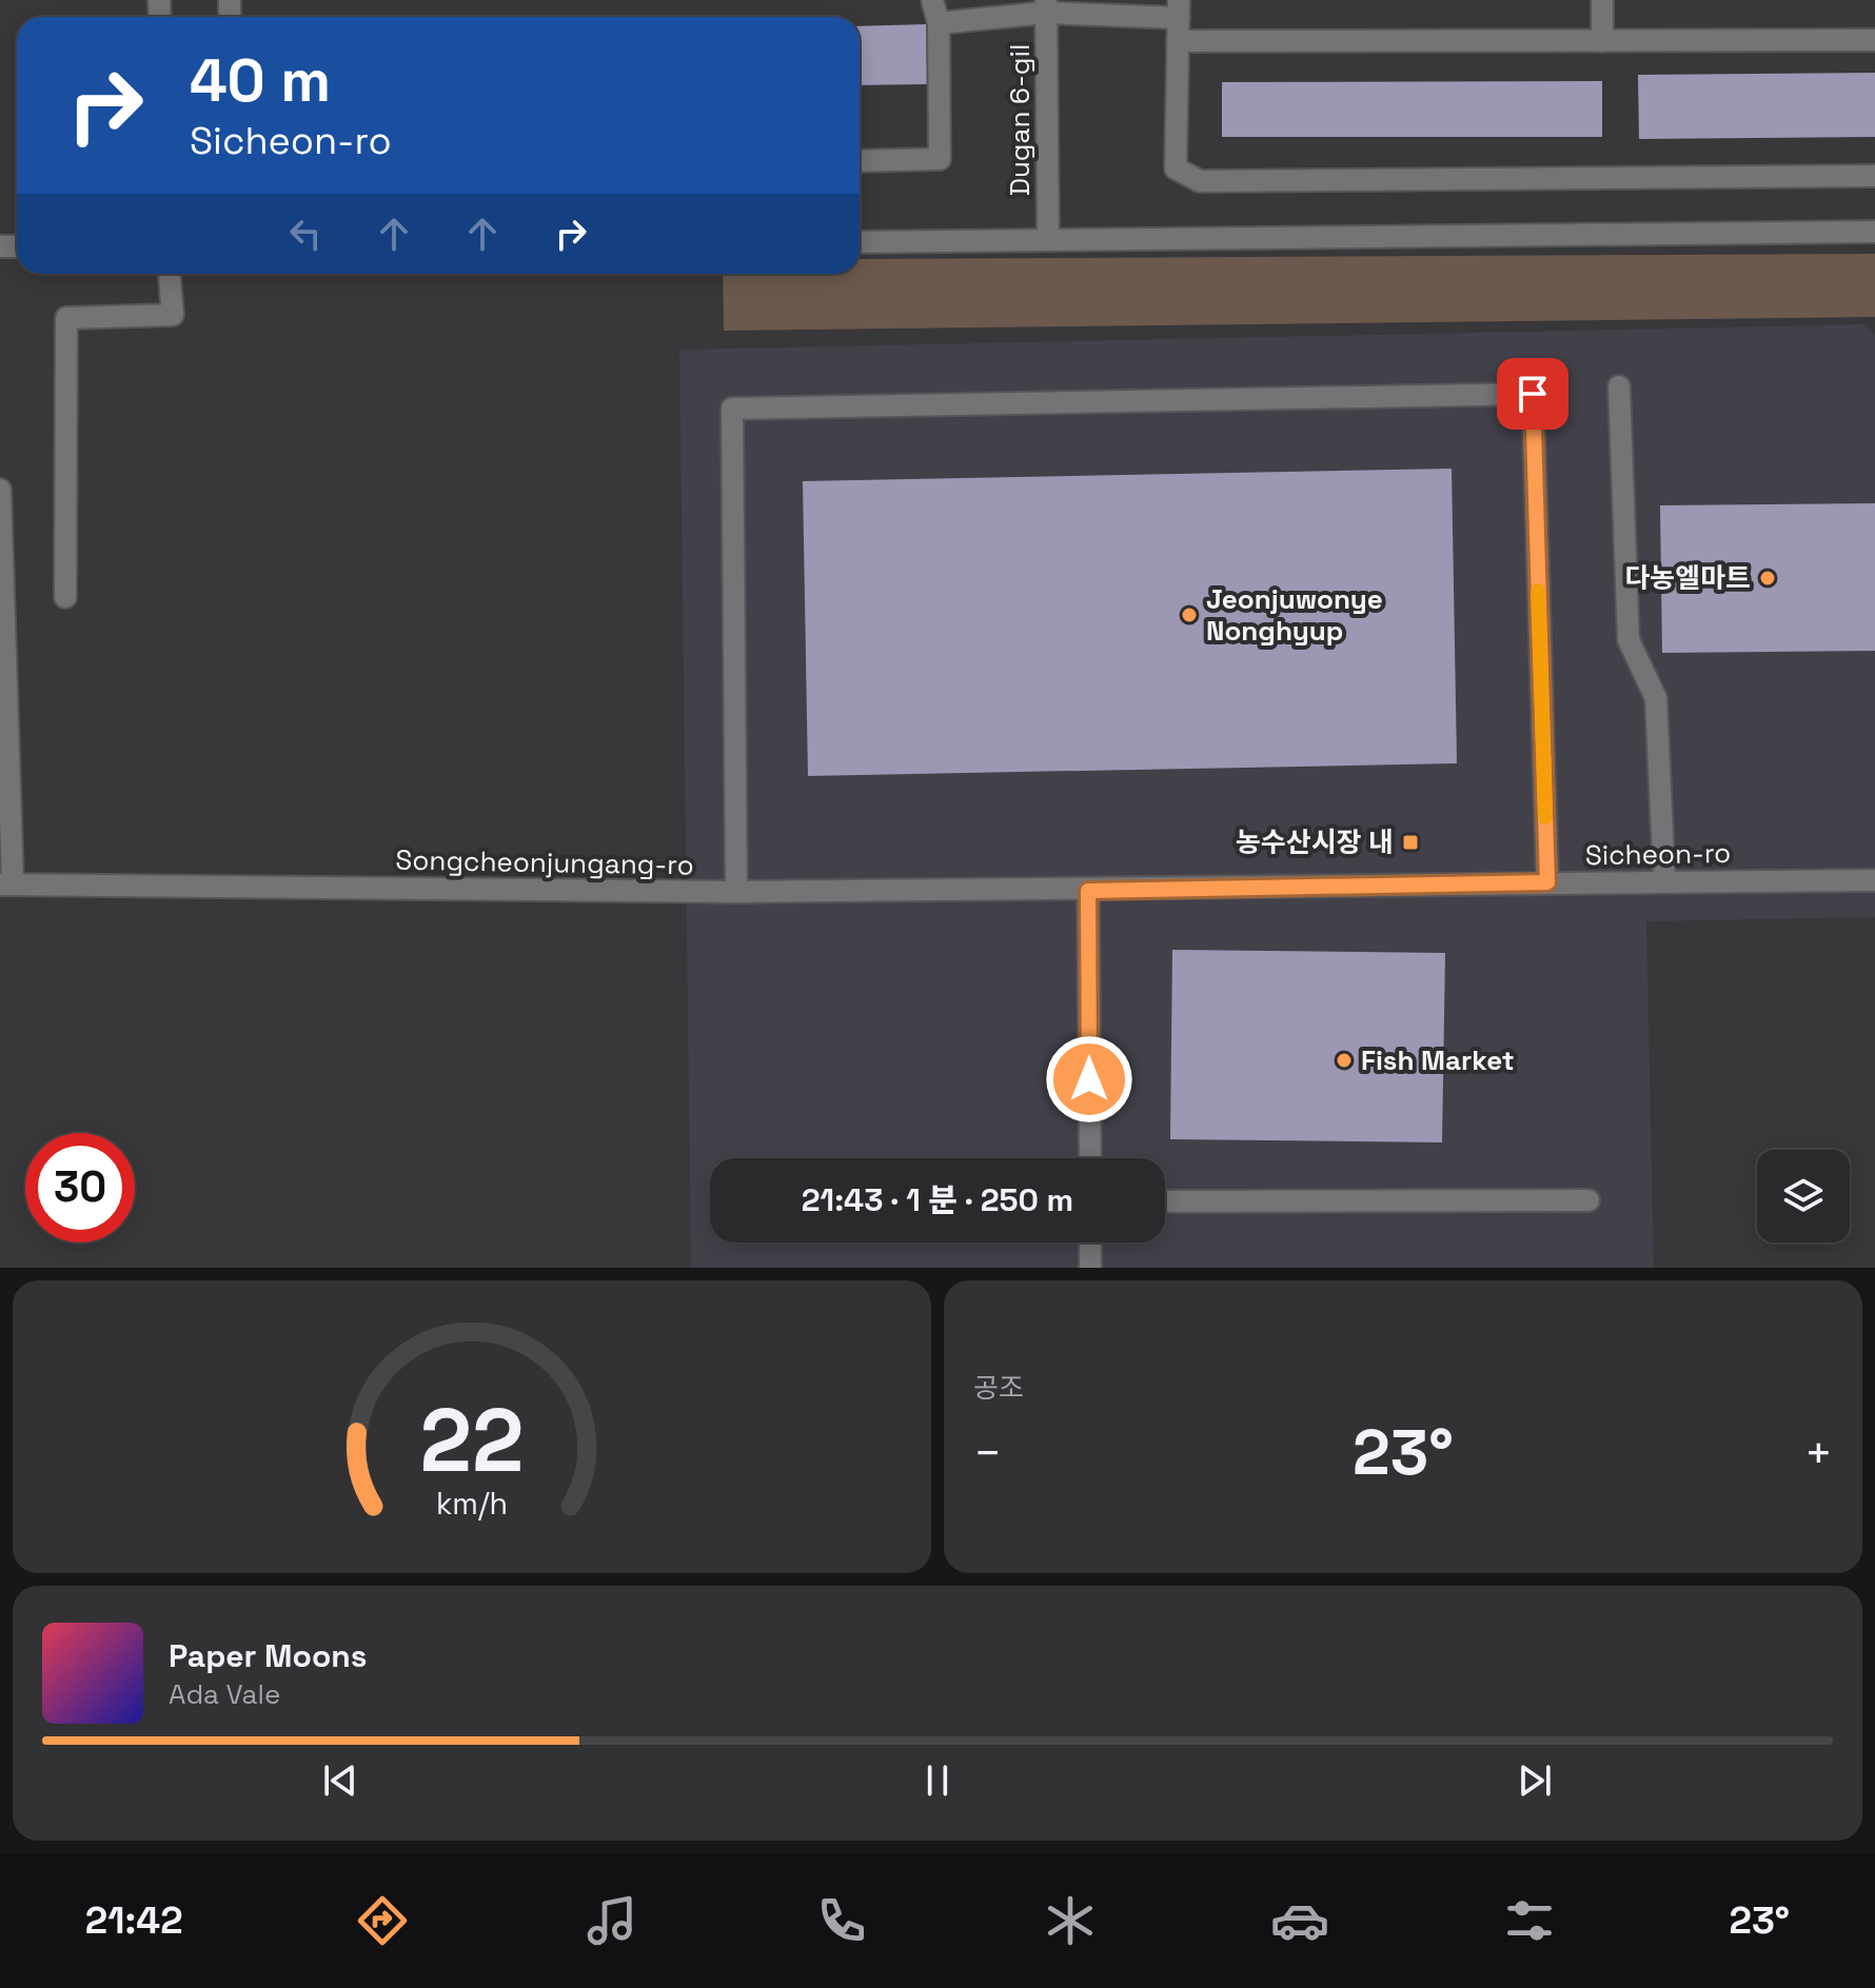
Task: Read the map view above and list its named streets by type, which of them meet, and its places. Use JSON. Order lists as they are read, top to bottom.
{
  "streets": {
    "street": ["Dugan 6-gil", "Sicheon-ro", "Songcheonjungang-ro"]
  },
  "crossings": [
    ["Sicheon-ro", "Songcheonjungang-ro"]
  ],
  "places": {
    "other": ["다농엘마트", "Jeonjuwonye Nonghyup", "Fish Market"],
    "transit": ["농수산시장 내"]
  },
  "page": {
    "turn": ["40 m", "Sicheon-ro"],
    "limit": "30",
    "trip": "21:43 · 1 분 · 250 m",
    "tile": "공조",
    "heat": ["−", "23°", "+"],
    "song": ["Paper Moons", "Ada Vale"],
    "tabs": ["21:42", "23°"],
    "gauge": ["22", "km/h"]
  }
}
